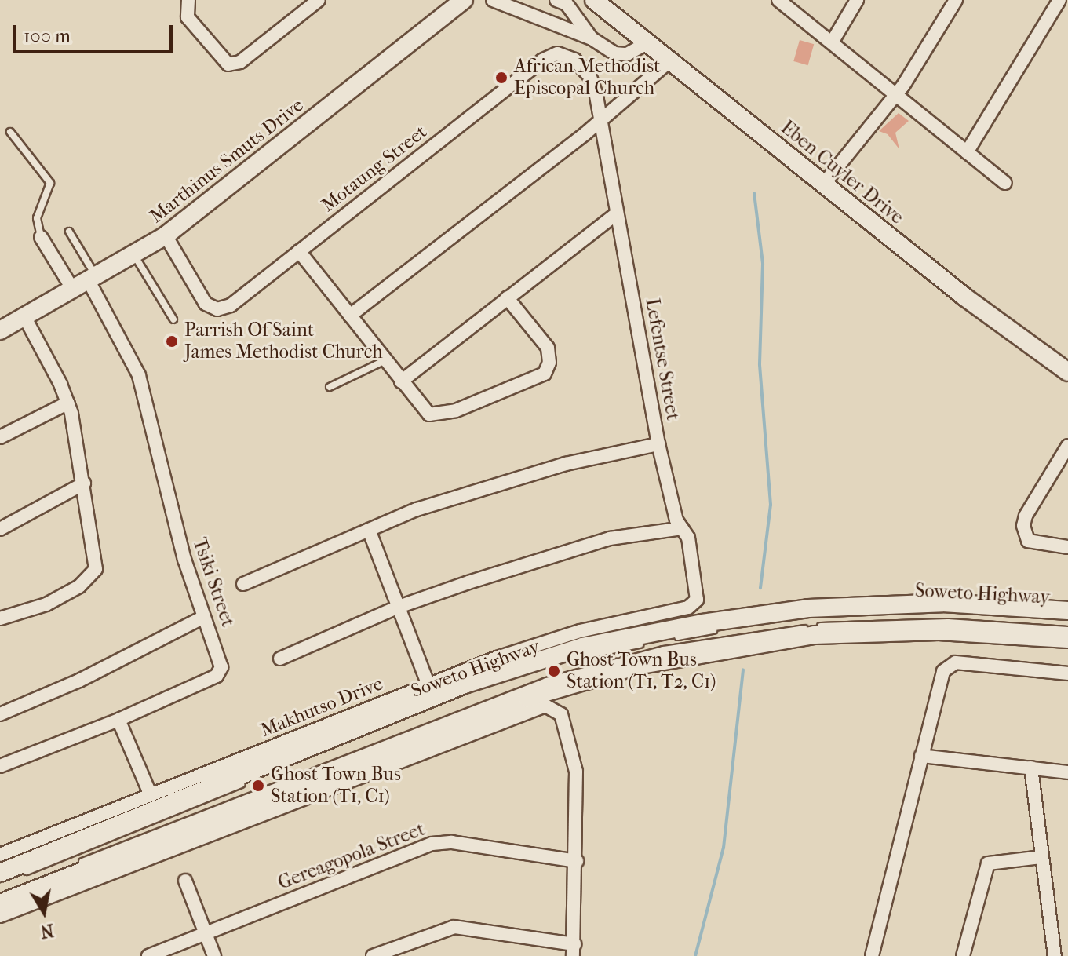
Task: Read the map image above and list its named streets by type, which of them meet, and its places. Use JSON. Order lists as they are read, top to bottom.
{
  "streets": {
    "main road": ["Marthinus Smuts Drive", "Eben Cuyler Drive", "Soweto Highway"],
    "street": [
      "Motaung Street",
      "Lefentse Street",
      "Tsiki Street",
      "Makhutso Drive",
      "Gereagopola Street"
    ]
  },
  "crossings": [
    ["Marthinus Smuts Drive", "Motaung Street"],
    ["Marthinus Smuts Drive", "Tsiki Street"],
    ["Motaung Street", "Lefentse Street"],
    ["Lefentse Street", "Makhutso Drive"],
    ["Soweto Highway", "Makhutso Drive"]
  ],
  "places": [
    "African Methodist Episcopal Church",
    "Parrish Of Saint James Methodist Church",
    "Ghost Town Bus Station (T1, T2, C1)",
    "Ghost Town Bus Station (T1, C1)"
  ],
  "scale_bar": "100 m",
  "north": "bottom"
}
